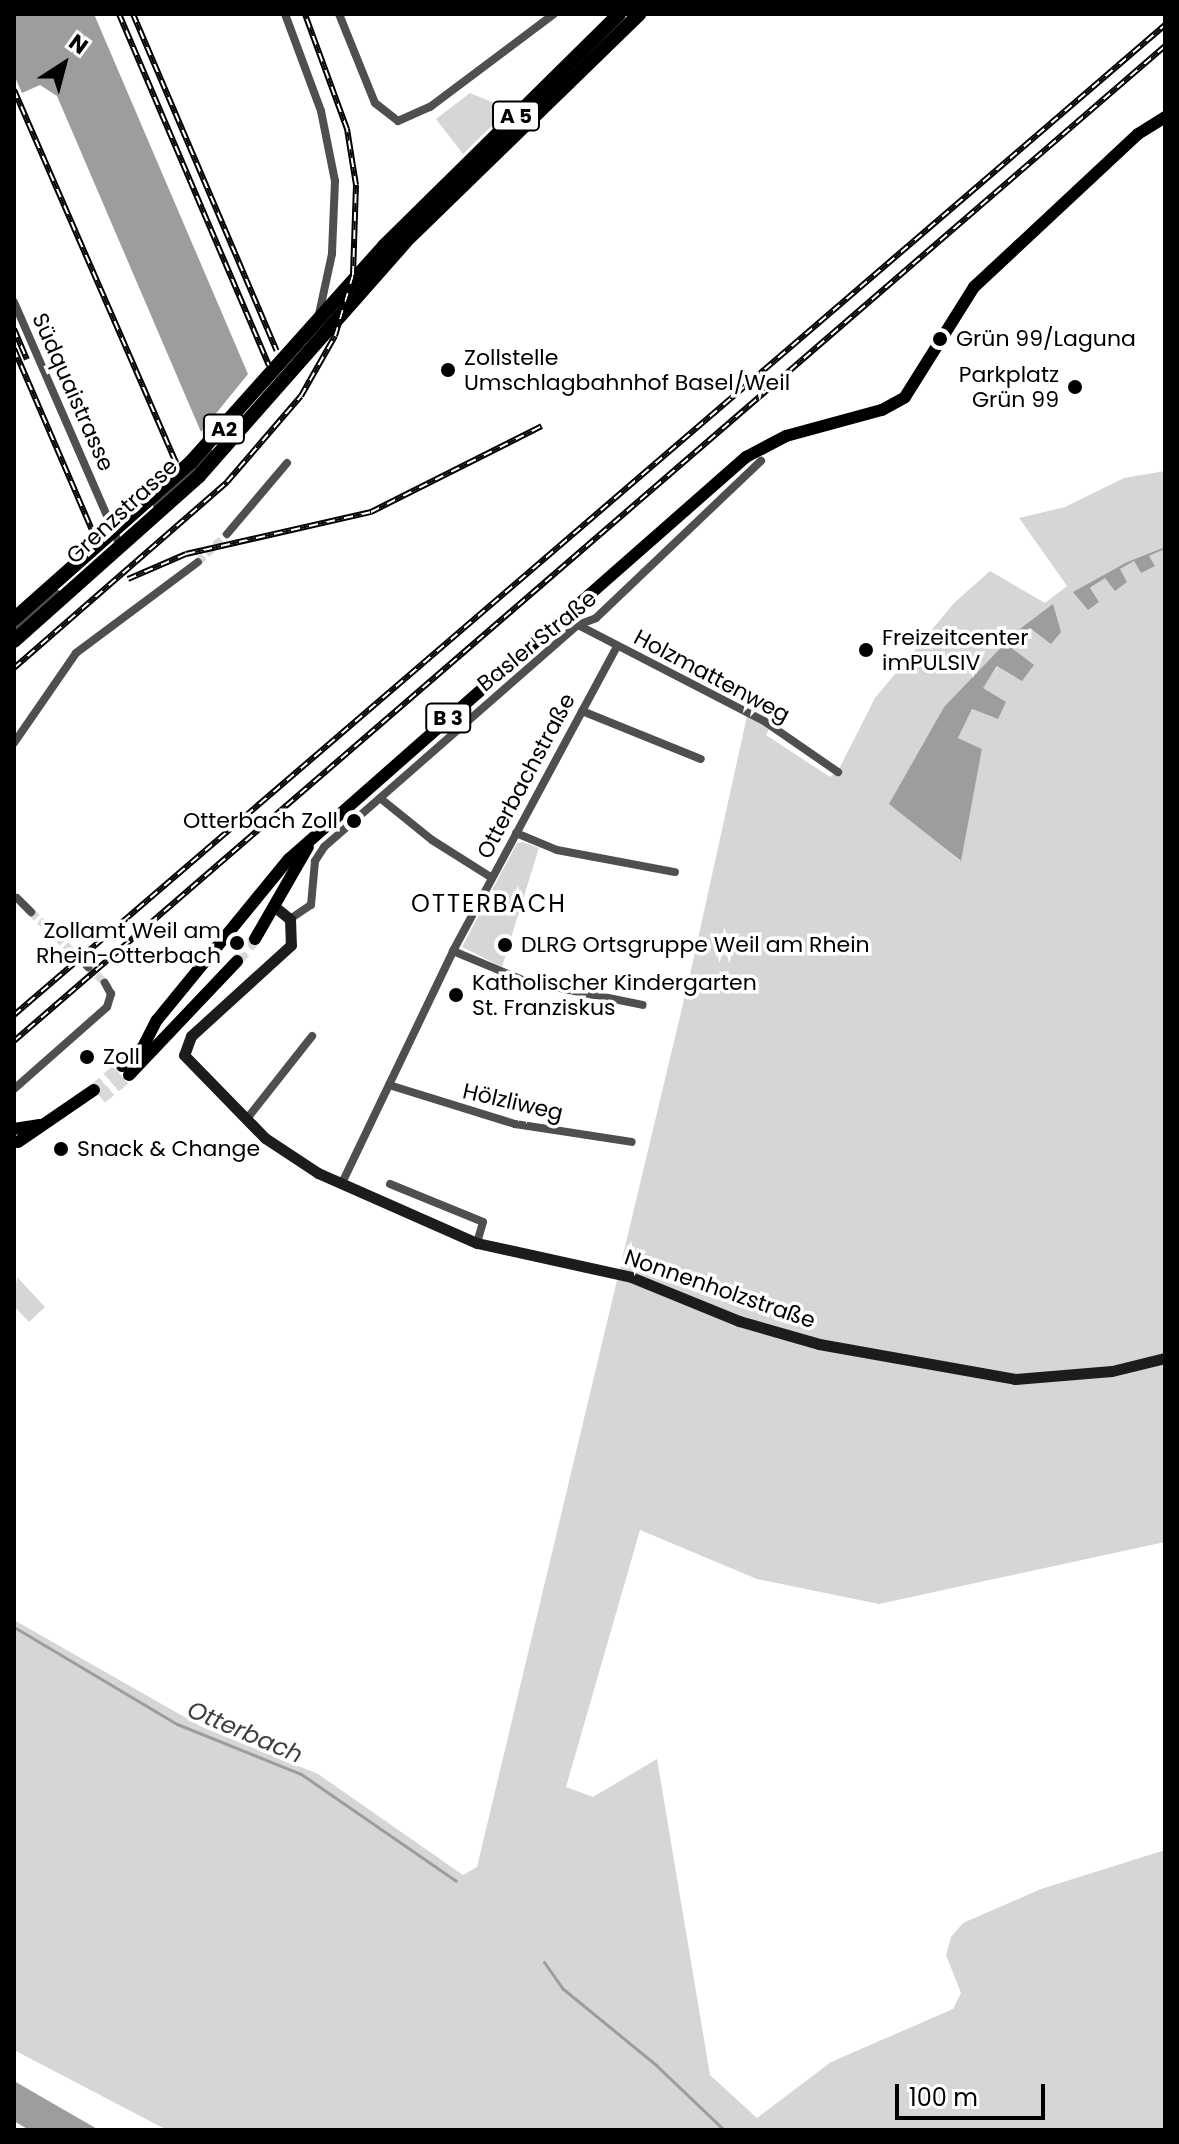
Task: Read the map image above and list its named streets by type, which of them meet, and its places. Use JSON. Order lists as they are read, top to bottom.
{
  "streets": {
    "highway": ["A 5", "A2"],
    "main road": ["B 3"],
    "street": [
      "Südquaistrasse",
      "Grenzstrasse",
      "Basler Straße",
      "Holzmattenweg",
      "Otterbachstraße",
      "Hölzliweg",
      "Nonnenholzstraße"
    ]
  },
  "crossings": [
    ["A 5", "A2"],
    ["Südquaistrasse", "Grenzstrasse"],
    ["Basler Straße", "Holzmattenweg"],
    ["Basler Straße", "Nonnenholzstraße"],
    ["Holzmattenweg", "B 3"],
    ["Holzmattenweg", "Otterbachstraße"],
    ["Otterbachstraße", "Hölzliweg"],
    ["Otterbachstraße", "Nonnenholzstraße"]
  ],
  "districts": ["OTTERBACH"],
  "water": ["Otterbach"],
  "places": [
    "Grün 99/Laguna",
    "Zollstelle Umschlagbahnhof Basel/Weil",
    "Parkplatz Grün 99",
    "Freizeitcenter imPULSIV",
    "Otterbach Zoll",
    "Zollamt Weil am Rhein-Otterbach",
    "DLRG Ortsgruppe Weil am Rhein",
    "Katholischer Kindergarten St. Franziskus",
    "Zoll",
    "Snack & Change"
  ],
  "scale_bar": "100 m",
  "north": "top right"
}
